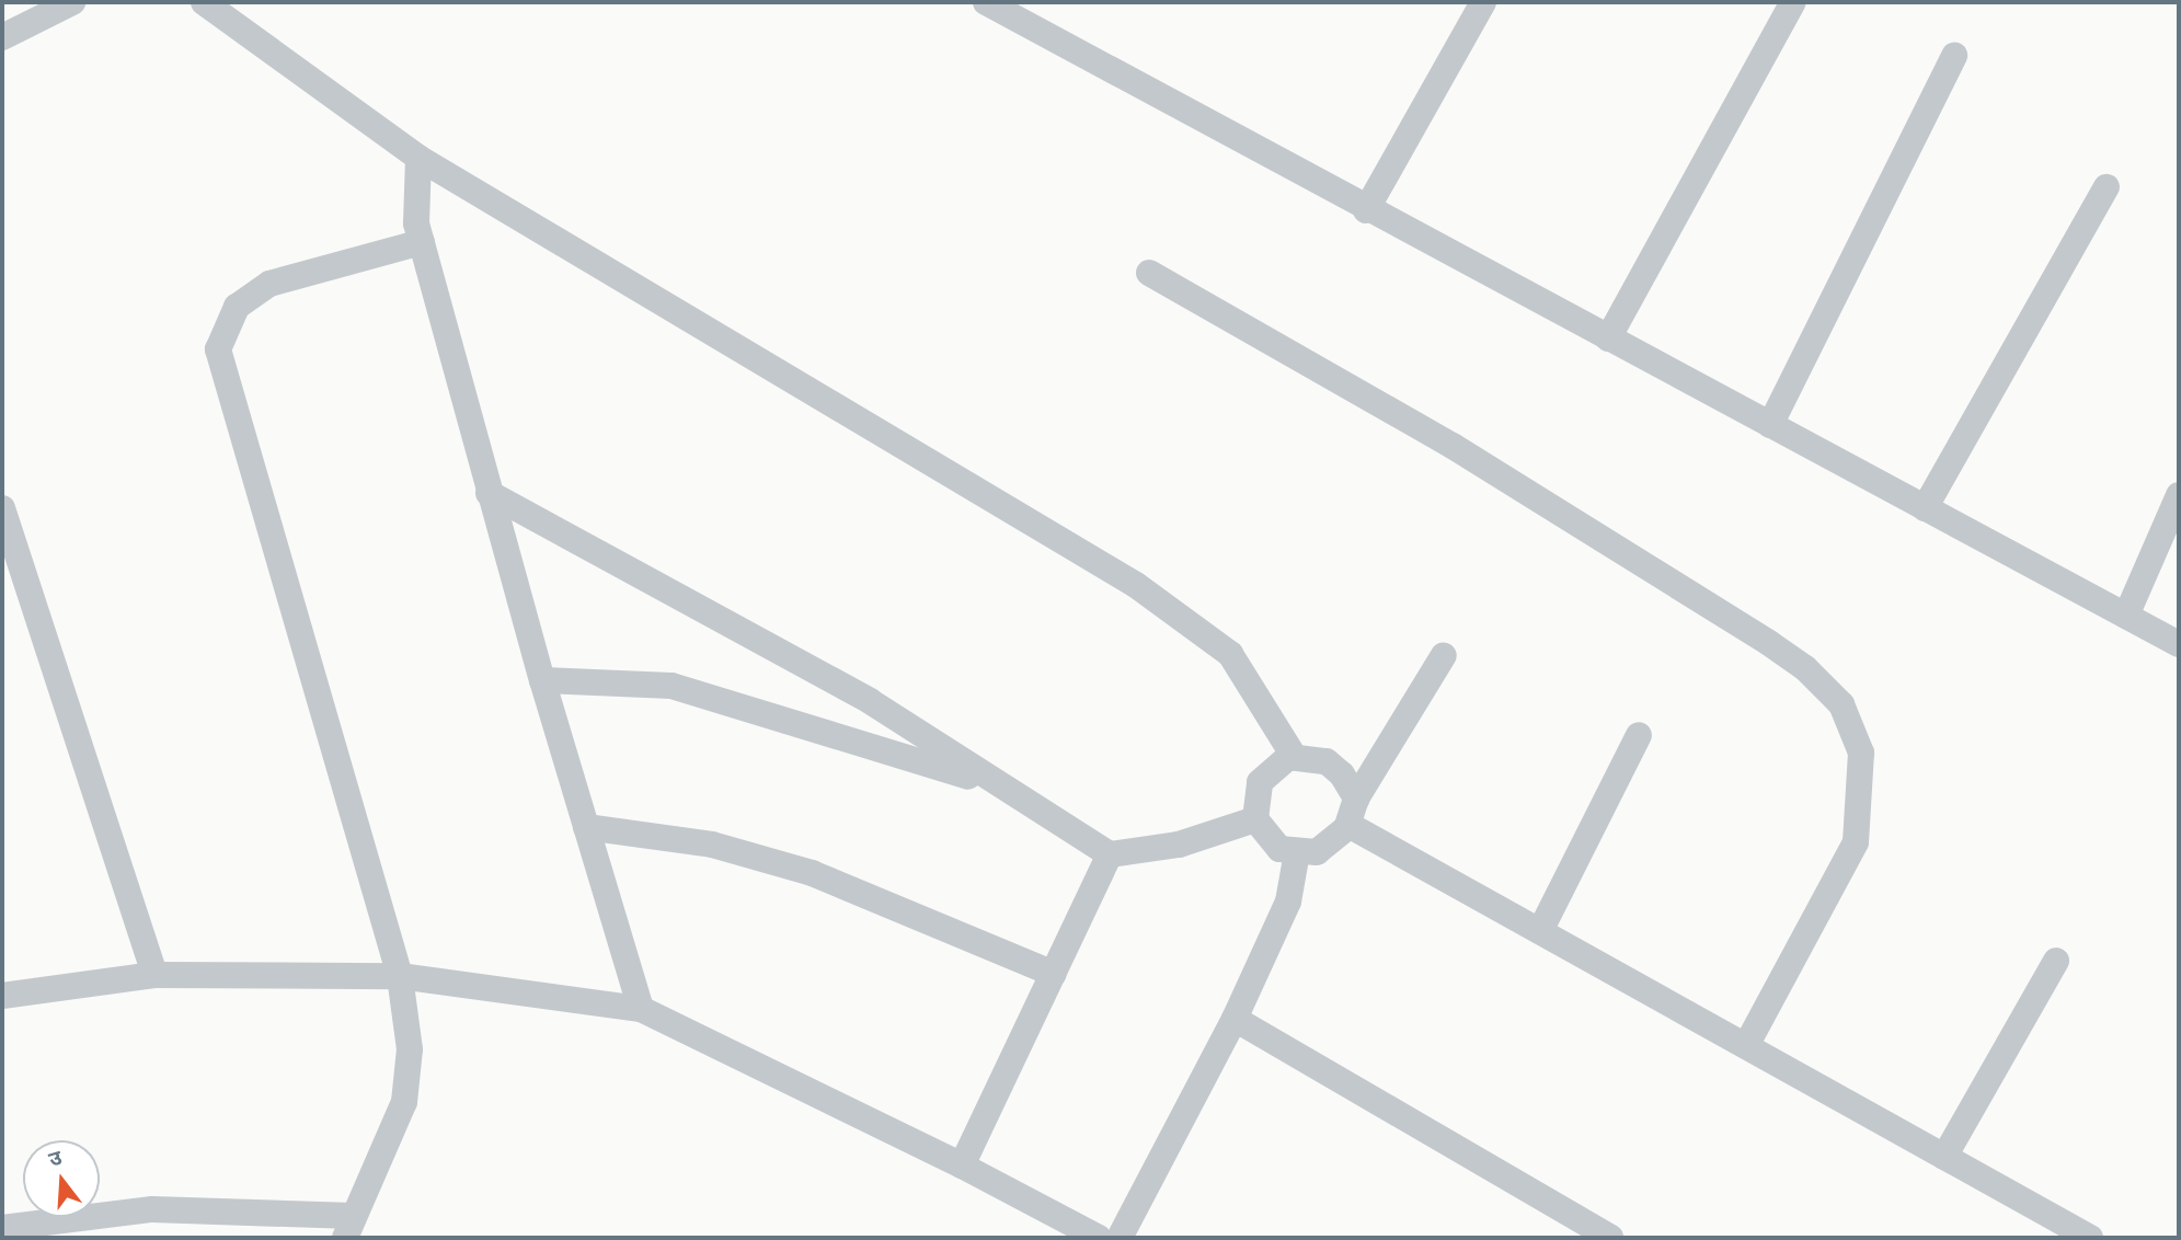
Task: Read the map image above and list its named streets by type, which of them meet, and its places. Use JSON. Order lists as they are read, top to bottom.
{
  "north": "top"
}
